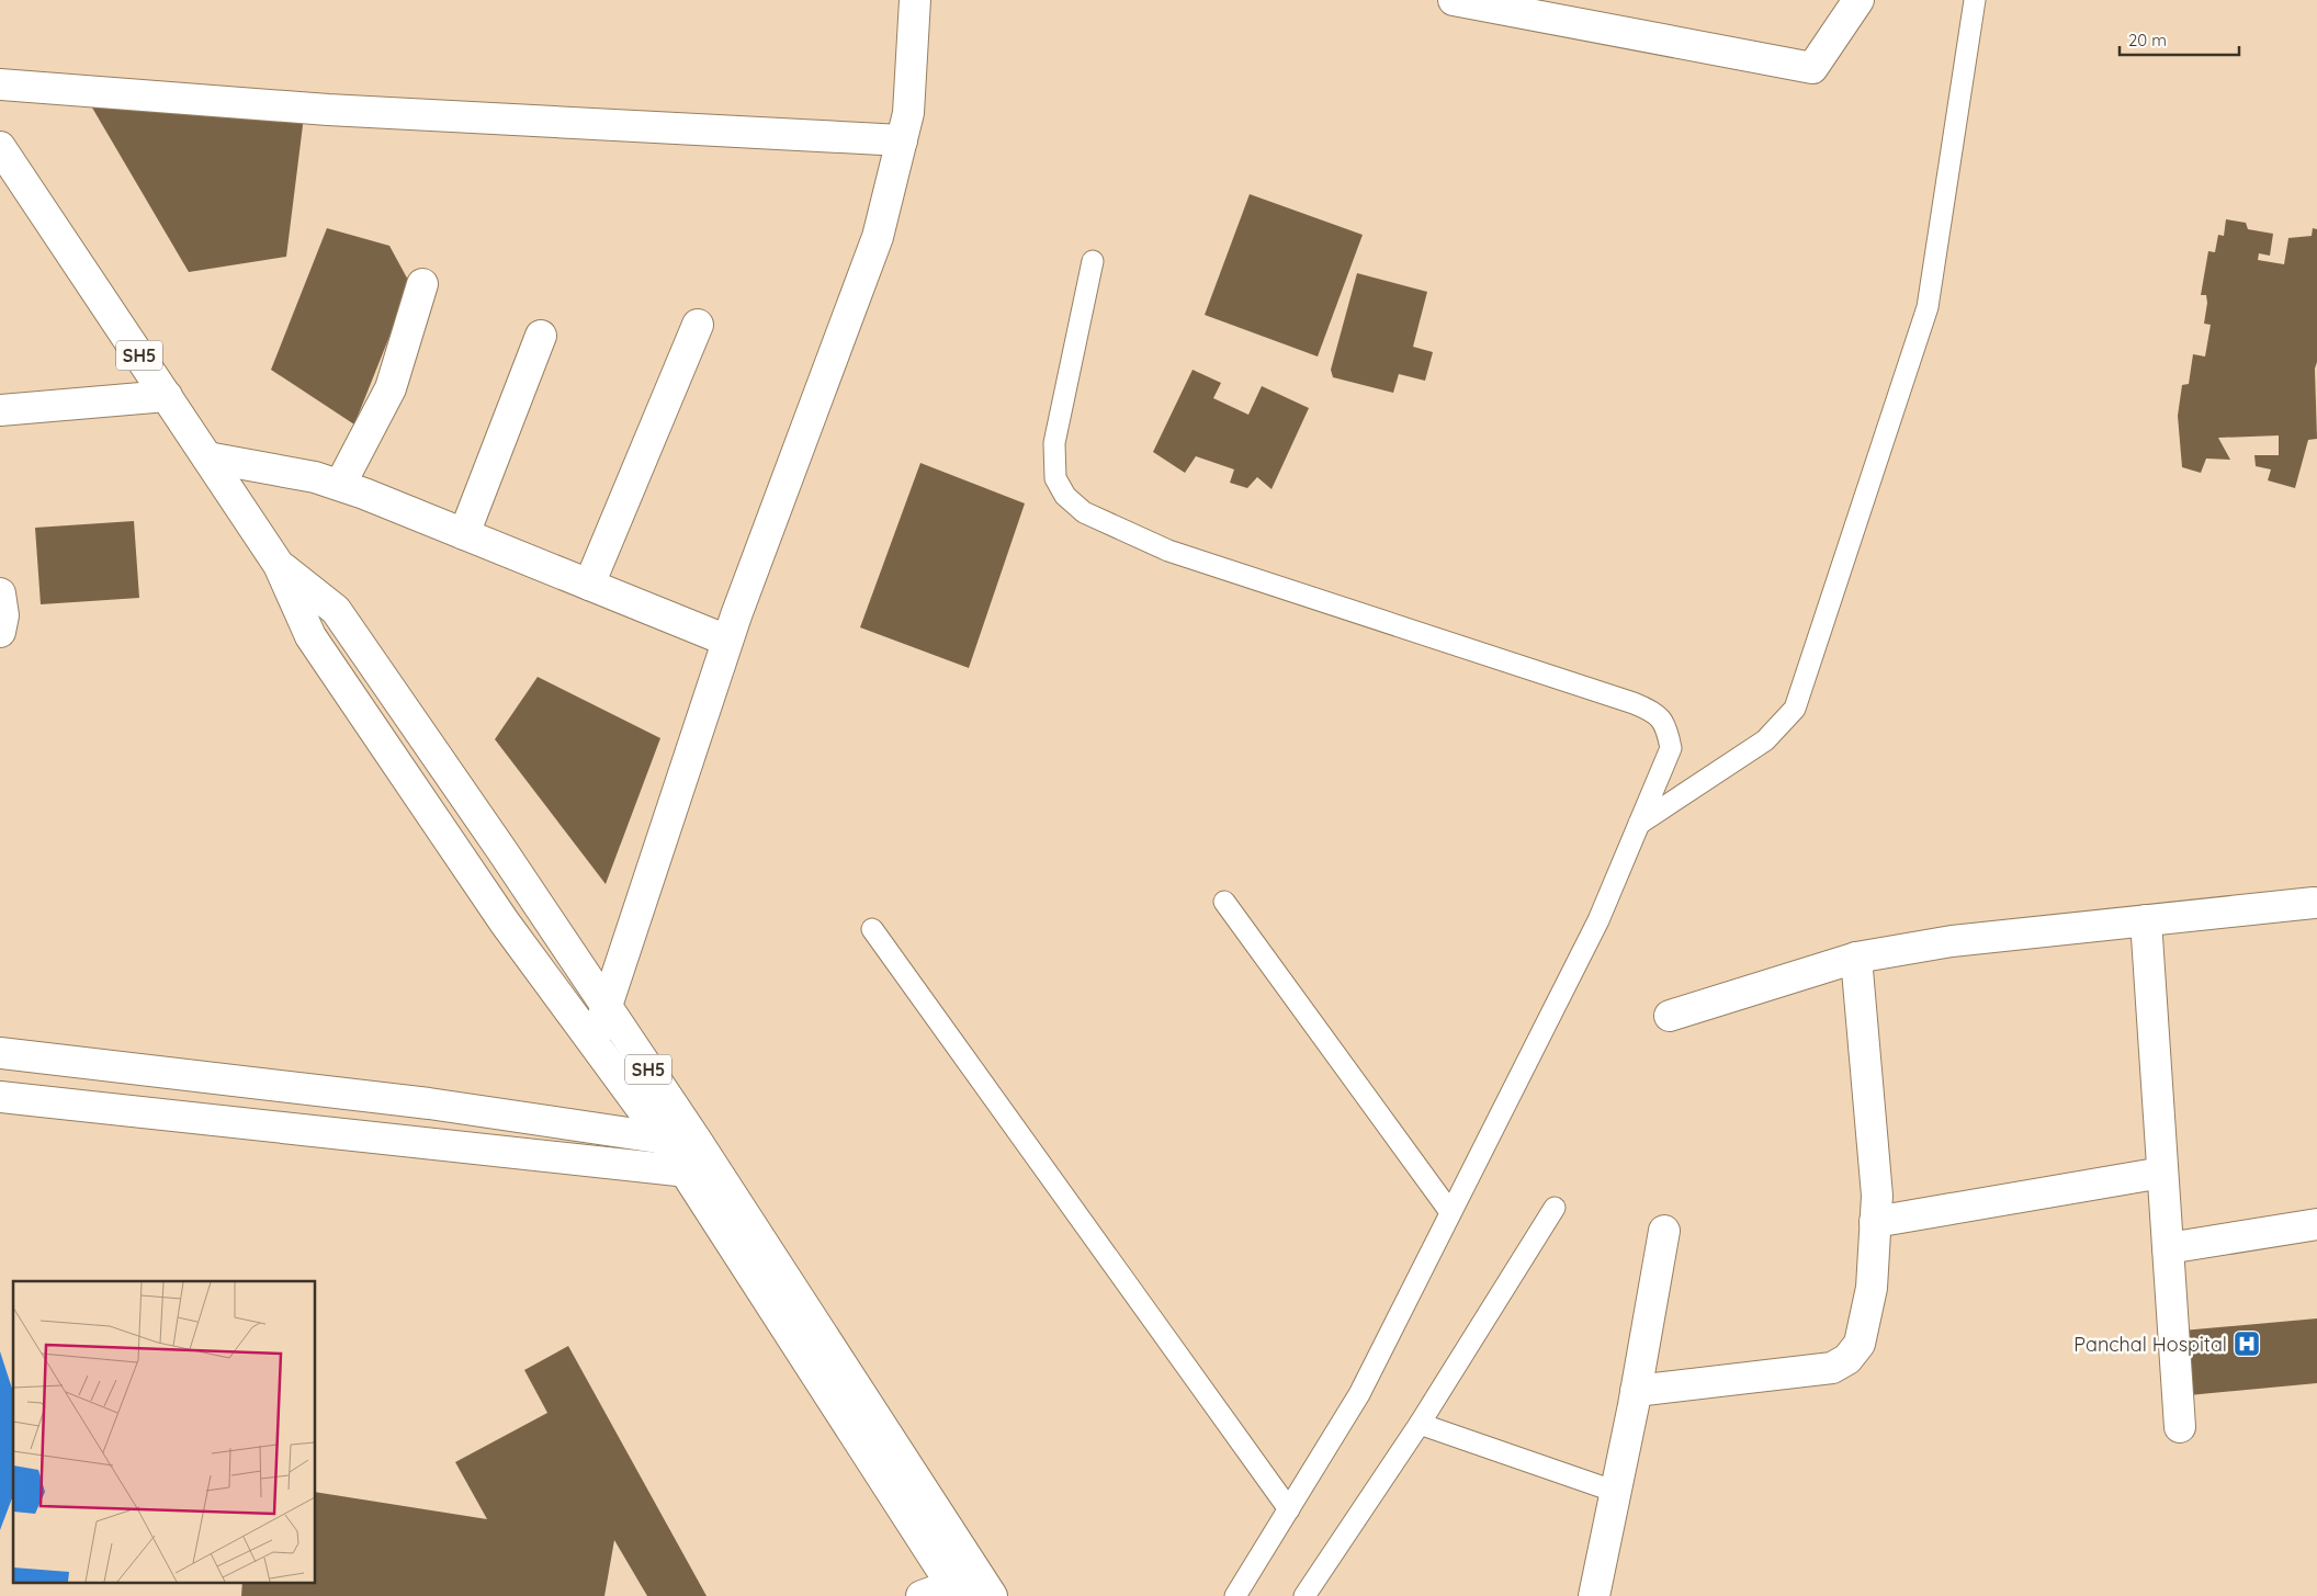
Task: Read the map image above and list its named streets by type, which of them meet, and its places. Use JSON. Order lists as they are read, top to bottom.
{
  "streets": {
    "street": ["SH5"]
  },
  "places": {
    "hospital": ["Panchal Hospital"]
  },
  "scale_bar": "20 m"
}
